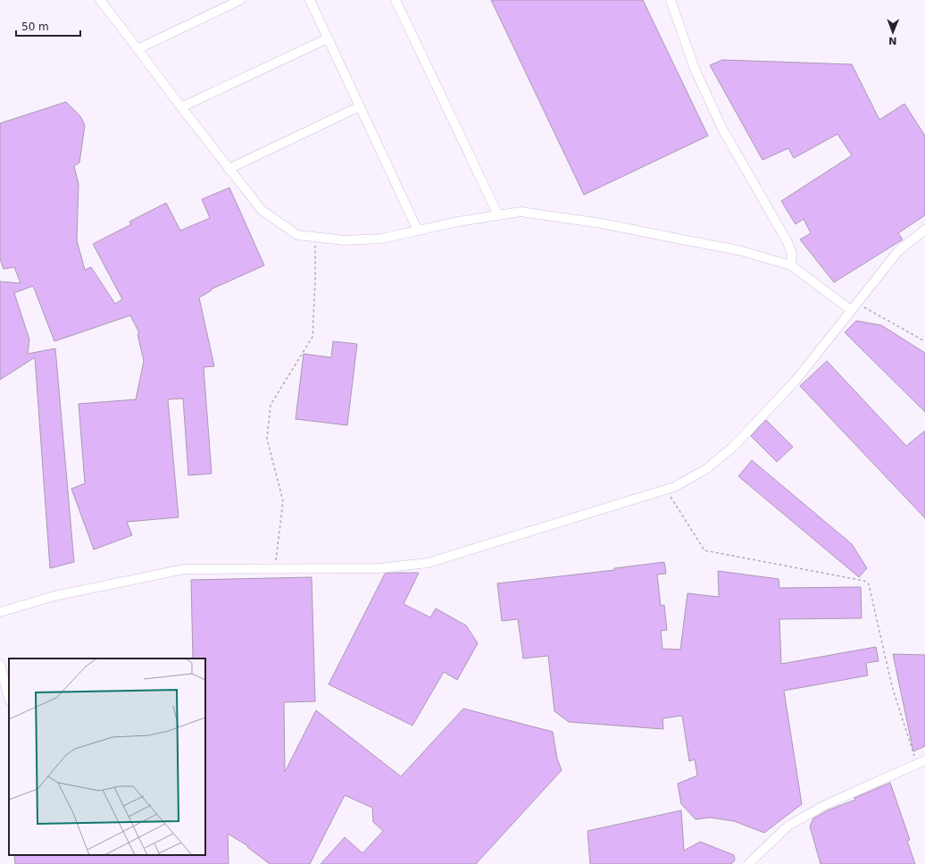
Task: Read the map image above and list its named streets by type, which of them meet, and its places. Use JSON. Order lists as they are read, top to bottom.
{
  "scale_bar": "50 m",
  "north": "bottom"
}
